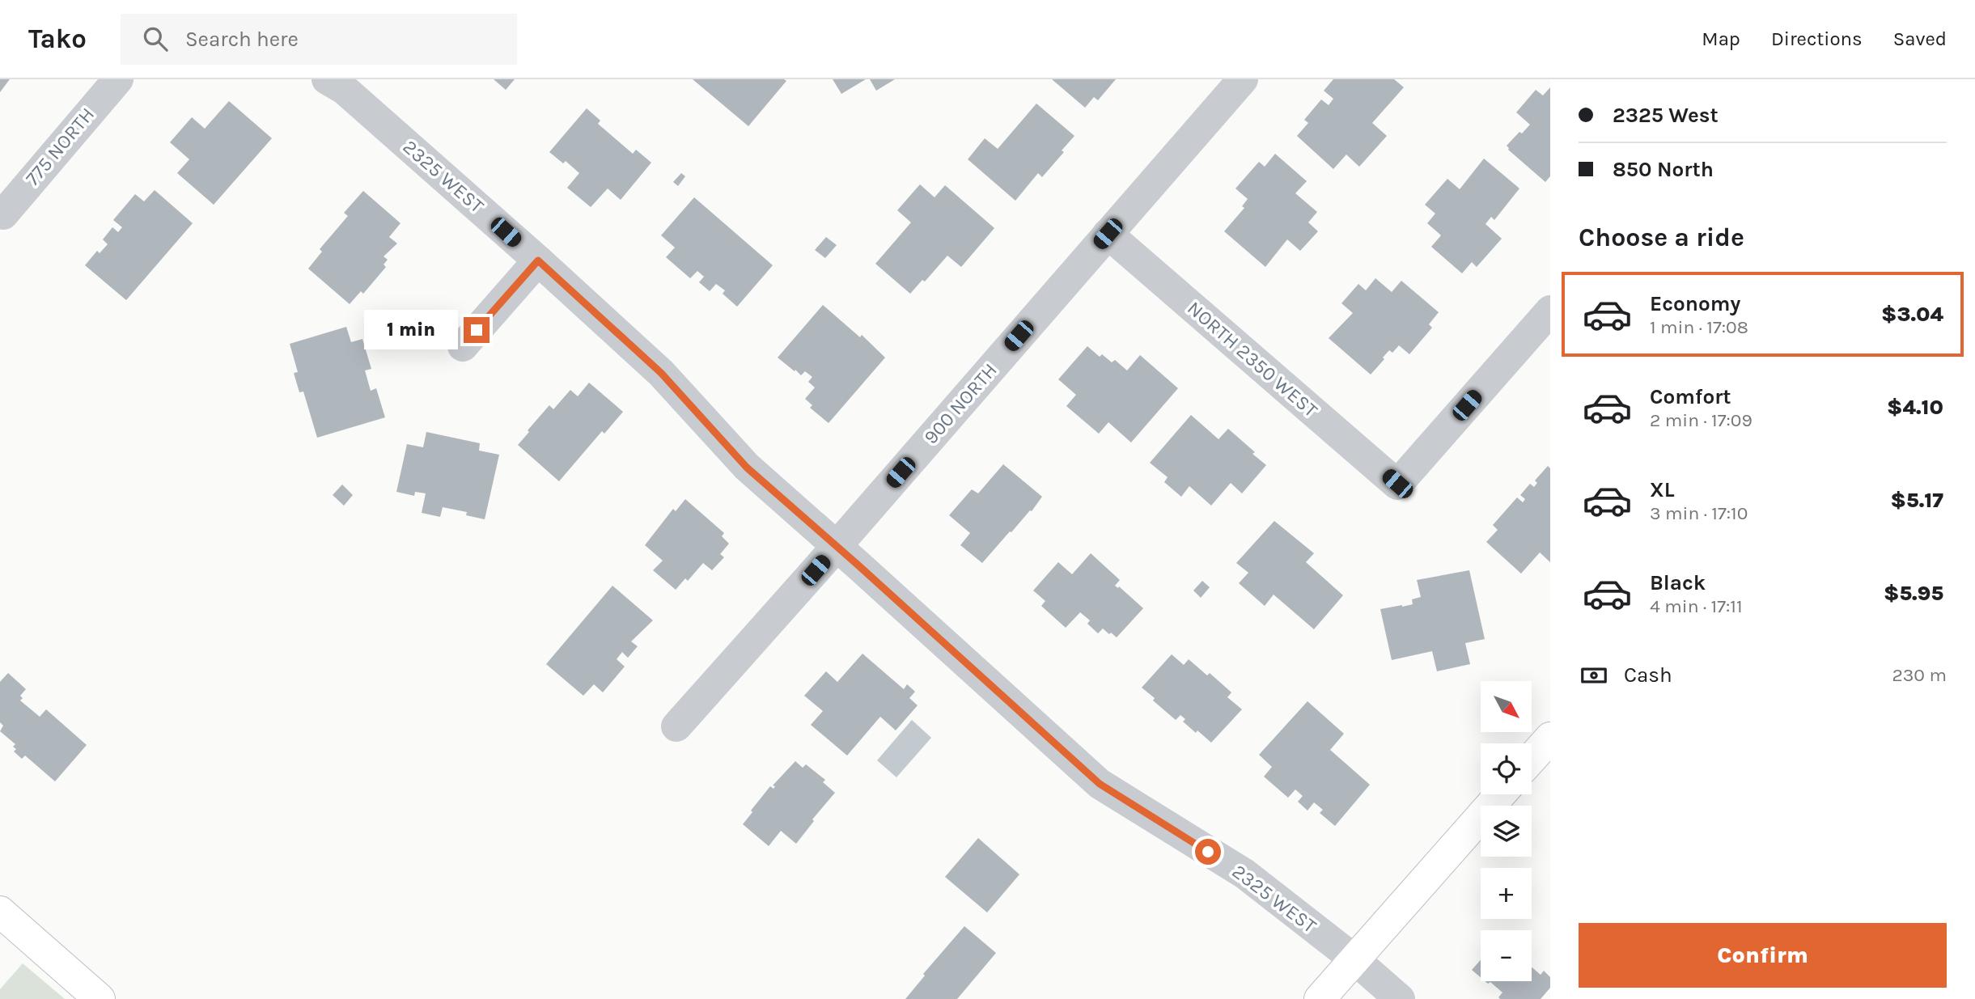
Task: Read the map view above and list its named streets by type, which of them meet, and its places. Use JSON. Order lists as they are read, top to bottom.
{
  "streets": {
    "street": [
      "775 NORTH",
      "2325 WEST",
      "NORTH 2350 WEST",
      "900 NORTH"
    ]
  },
  "crossings": [
    ["2325 WEST", "900 NORTH"],
    ["NORTH 2350 WEST", "900 NORTH"]
  ],
  "north": "bottom right",
  "page": {
    "header": "Tako",
    "search": "Search here",
    "nav": ["Map", "Directions", "Saved"],
    "banner": ["2325 West", "850 North"],
    "heading": "Choose a ride",
    "list": [
      {
        "name": "Economy",
        "note": "1 min · 17:08",
        "value": "$3.04"
      },
      {
        "name": "Comfort",
        "note": "2 min · 17:09",
        "value": "$4.10"
      },
      {
        "name": "XL",
        "note": "3 min · 17:10",
        "value": "$5.17"
      },
      {
        "name": "Black",
        "note": "4 min · 17:11",
        "value": "$5.95"
      }
    ],
    "bubble": "1 min",
    "pay": ["Cash", "230 m"],
    "map_buttons": ["+", "−"],
    "buttons": "Confirm"
  }
}
